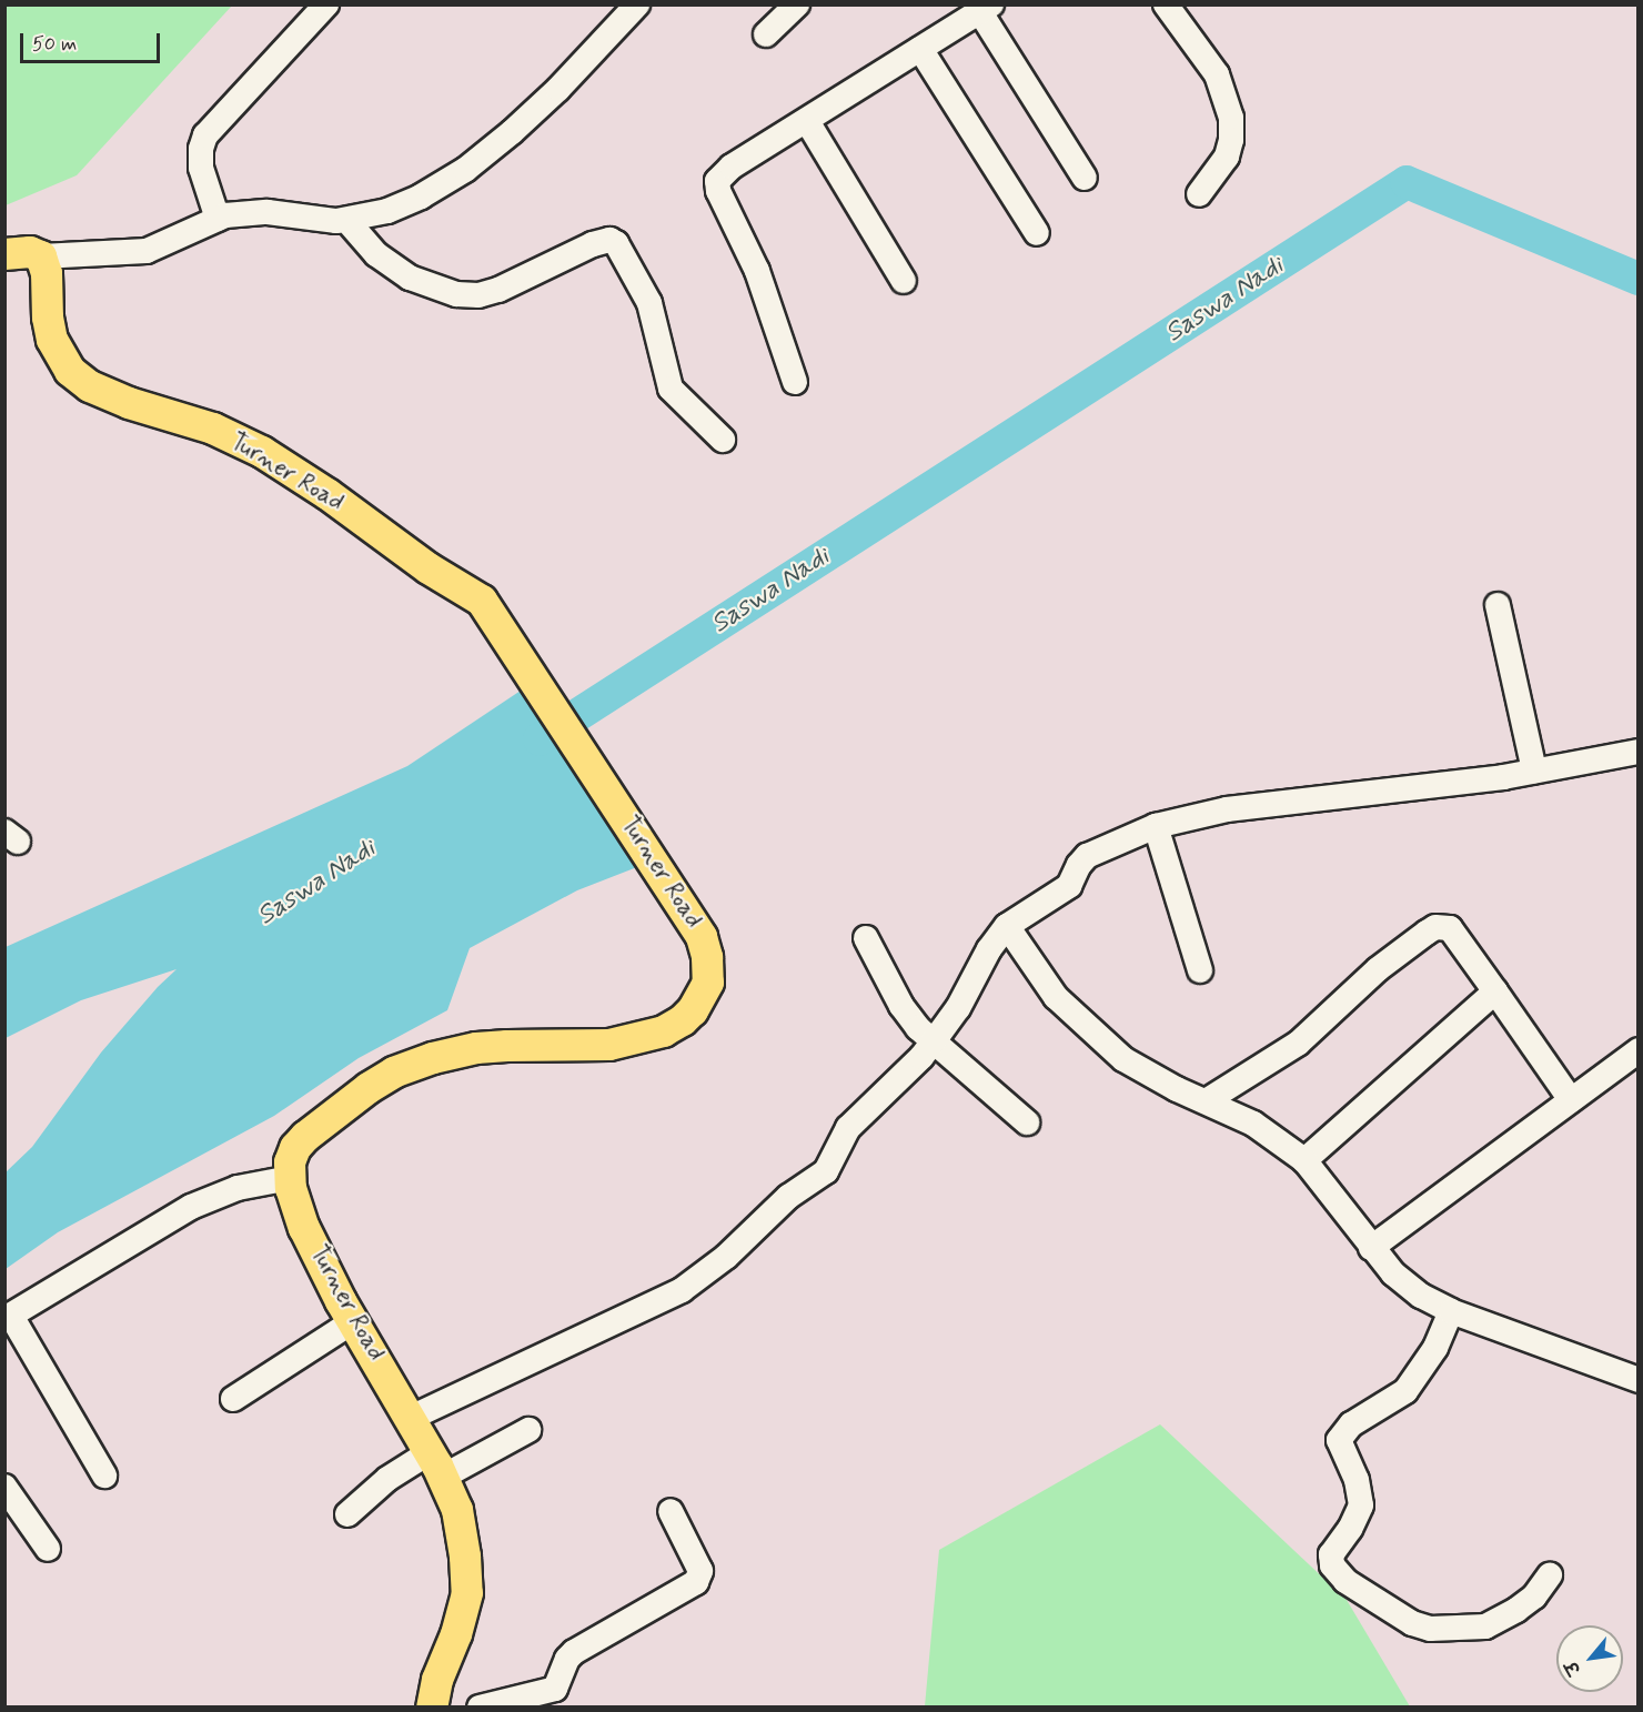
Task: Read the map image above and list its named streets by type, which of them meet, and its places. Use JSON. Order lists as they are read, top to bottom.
{
  "streets": {
    "main road": ["Turner Road"]
  },
  "water": ["Saswa Nadi"],
  "scale_bar": "50 m",
  "north": "bottom left"
}
